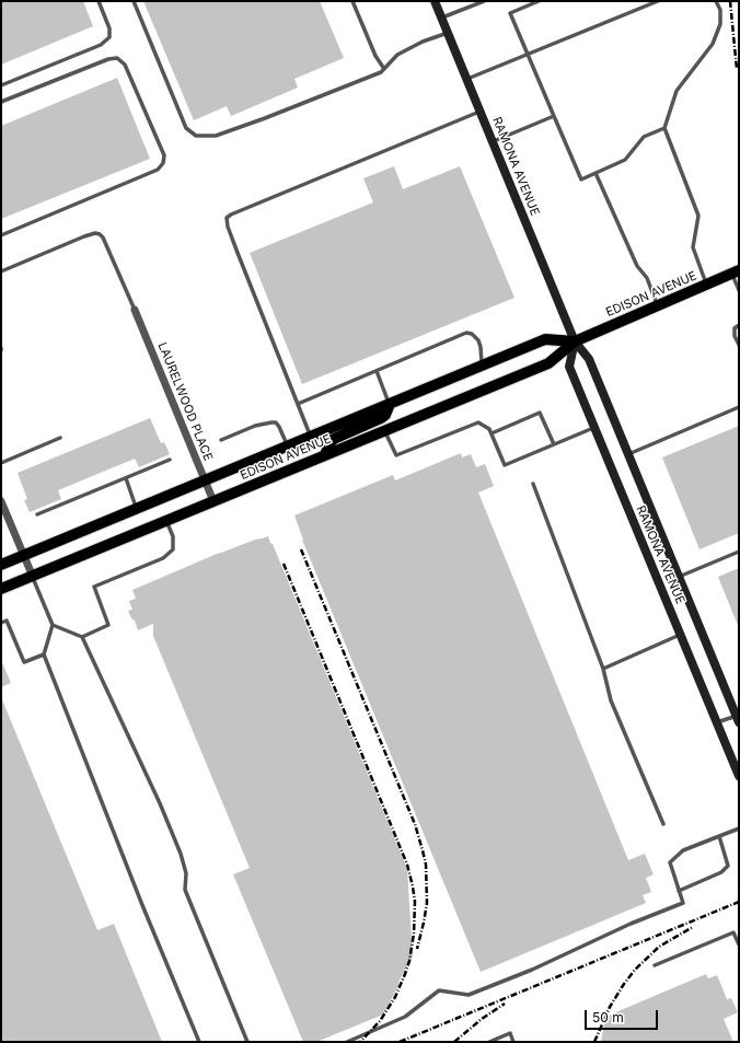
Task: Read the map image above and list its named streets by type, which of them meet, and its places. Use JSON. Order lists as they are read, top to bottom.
{
  "streets": {
    "main road": ["RAMONA AVENUE", "EDISON AVENUE"],
    "street": ["LAURELWOOD PLACE"]
  },
  "crossings": [
    ["RAMONA AVENUE", "EDISON AVENUE"],
    ["EDISON AVENUE", "LAURELWOOD PLACE"]
  ],
  "scale_bar": "50 m"
}
